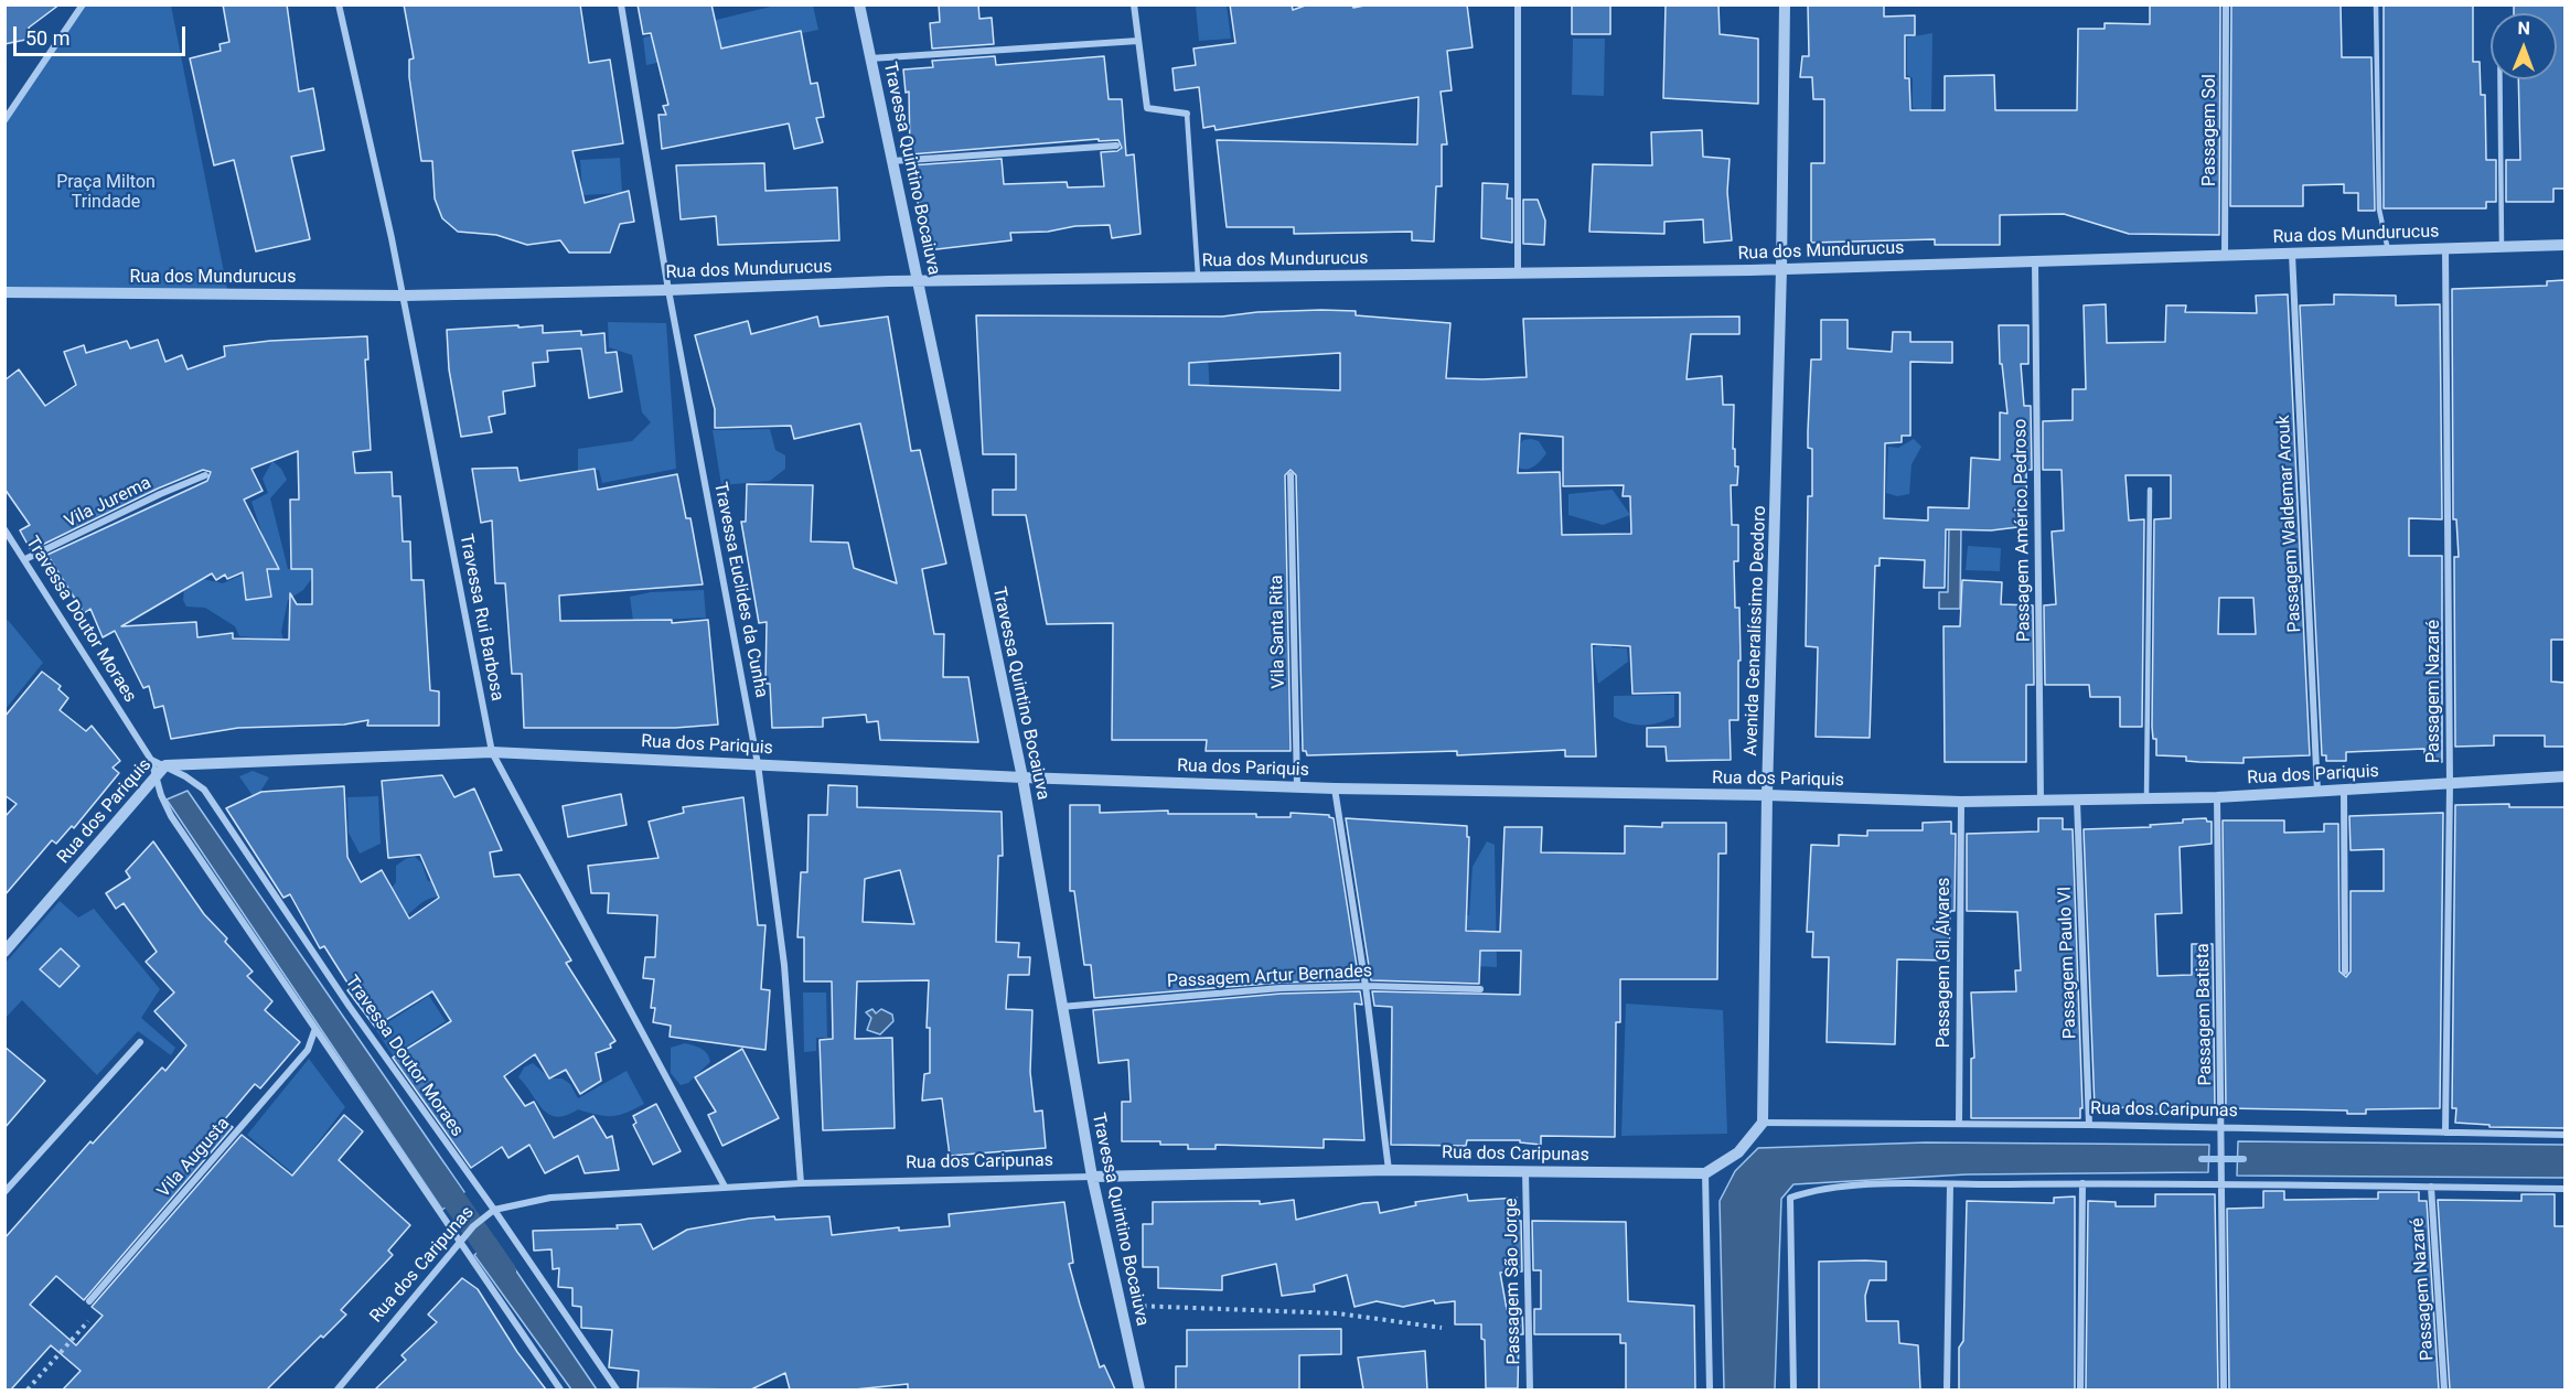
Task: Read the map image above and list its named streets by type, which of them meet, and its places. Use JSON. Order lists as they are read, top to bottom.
{
  "streets": {
    "street": [
      "Passagem Sol",
      "Travessa Quintino Bocaiuva",
      "Rua dos Mundurucus",
      "Vila Jurema",
      "Passagem Waldemar Arouk",
      "Passagem Américo Pedroso",
      "Travessa Euclides da Cunha",
      "Travessa Rui Barbosa",
      "Travessa Doutor Moraes",
      "Avenida Generalíssimo Deodoro",
      "Vila Santa Rita",
      "Passagem Nazaré",
      "Rua dos Pariquis",
      "Passagem Gil Álvares",
      "Passagem Paulo VI",
      "Passagem Artur Bernades",
      "Passagem Batista",
      "Rua dos Caripunas",
      "Vila Augusta",
      "Passagem São Jorge"
    ]
  },
  "crossings": [
    ["Passagem Sol", "Rua dos Mundurucus"],
    ["Travessa Quintino Bocaiuva", "Rua dos Mundurucus"],
    ["Travessa Quintino Bocaiuva", "Rua dos Pariquis"],
    ["Travessa Quintino Bocaiuva", "Passagem Artur Bernades"],
    ["Travessa Quintino Bocaiuva", "Rua dos Caripunas"],
    ["Rua dos Mundurucus", "Passagem Waldemar Arouk"],
    ["Rua dos Mundurucus", "Passagem Américo Pedroso"],
    ["Rua dos Mundurucus", "Travessa Euclides da Cunha"],
    ["Rua dos Mundurucus", "Travessa Rui Barbosa"],
    ["Rua dos Mundurucus", "Avenida Generalíssimo Deodoro"],
    ["Rua dos Mundurucus", "Passagem Nazaré"],
    ["Vila Jurema", "Travessa Doutor Moraes"],
    ["Passagem Waldemar Arouk", "Rua dos Pariquis"],
    ["Passagem Américo Pedroso", "Rua dos Pariquis"],
    ["Travessa Euclides da Cunha", "Rua dos Pariquis"],
    ["Travessa Euclides da Cunha", "Rua dos Caripunas"],
    ["Travessa Rui Barbosa", "Rua dos Pariquis"],
    ["Travessa Rui Barbosa", "Rua dos Caripunas"],
    ["Travessa Doutor Moraes", "Rua dos Pariquis"],
    ["Travessa Doutor Moraes", "Rua dos Caripunas"],
    ["Travessa Doutor Moraes", "Vila Augusta"],
    ["Avenida Generalíssimo Deodoro", "Rua dos Pariquis"],
    ["Avenida Generalíssimo Deodoro", "Rua dos Caripunas"],
    ["Vila Santa Rita", "Rua dos Pariquis"],
    ["Passagem Nazaré", "Rua dos Pariquis"],
    ["Passagem Nazaré", "Rua dos Caripunas"],
    ["Rua dos Pariquis", "Passagem Gil Álvares"],
    ["Rua dos Pariquis", "Passagem Paulo VI"],
    ["Rua dos Pariquis", "Passagem Batista"],
    ["Passagem Gil Álvares", "Rua dos Caripunas"],
    ["Passagem Paulo VI", "Rua dos Caripunas"],
    ["Passagem Batista", "Rua dos Caripunas"],
    ["Rua dos Caripunas", "Passagem São Jorge"]
  ],
  "parks": ["Praça Milton Trindade"],
  "scale_bar": "50 m",
  "north": "top"
}
